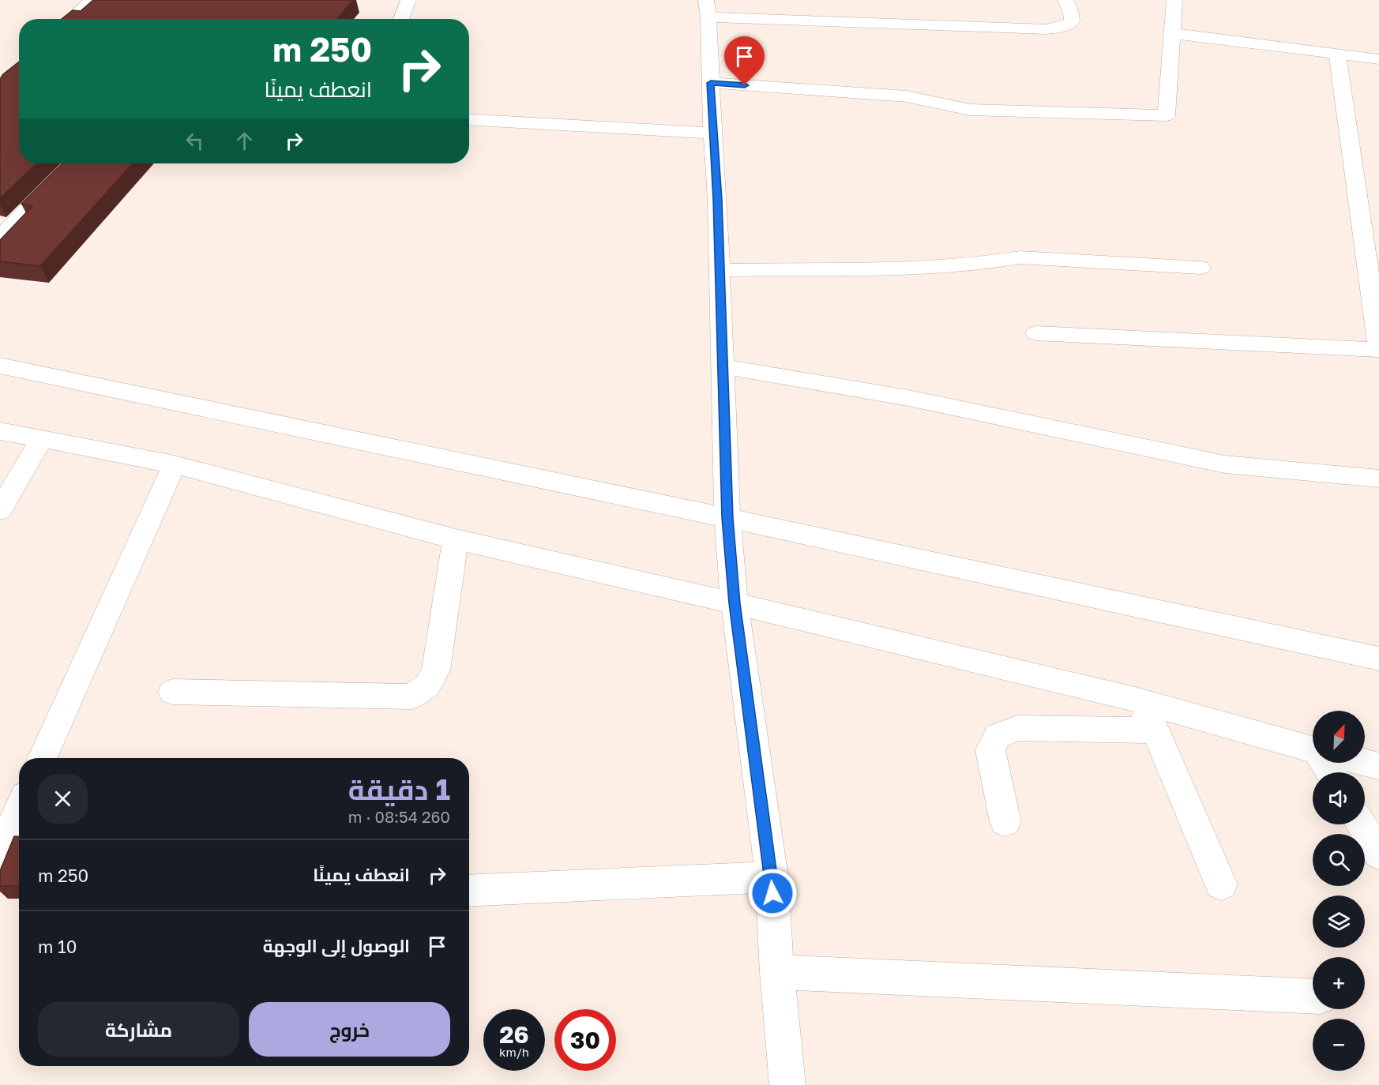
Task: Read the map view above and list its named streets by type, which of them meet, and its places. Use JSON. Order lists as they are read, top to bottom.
{
  "north": "top right",
  "page": {
    "turn": ["250 m", "انعطف يمينًا"],
    "map_buttons": ["+", "−"],
    "heading": ["1 دقيقة", "260 m · 08:54"],
    "list": [
      {
        "name": "انعطف يمينًا",
        "value": "250 m"
      },
      {
        "name": "الوصول إلى الوجهة",
        "value": "10 m"
      }
    ],
    "buttons": ["خروج", "مشاركة"],
    "speed": "26 km/h",
    "limit": "30"
  }
}
